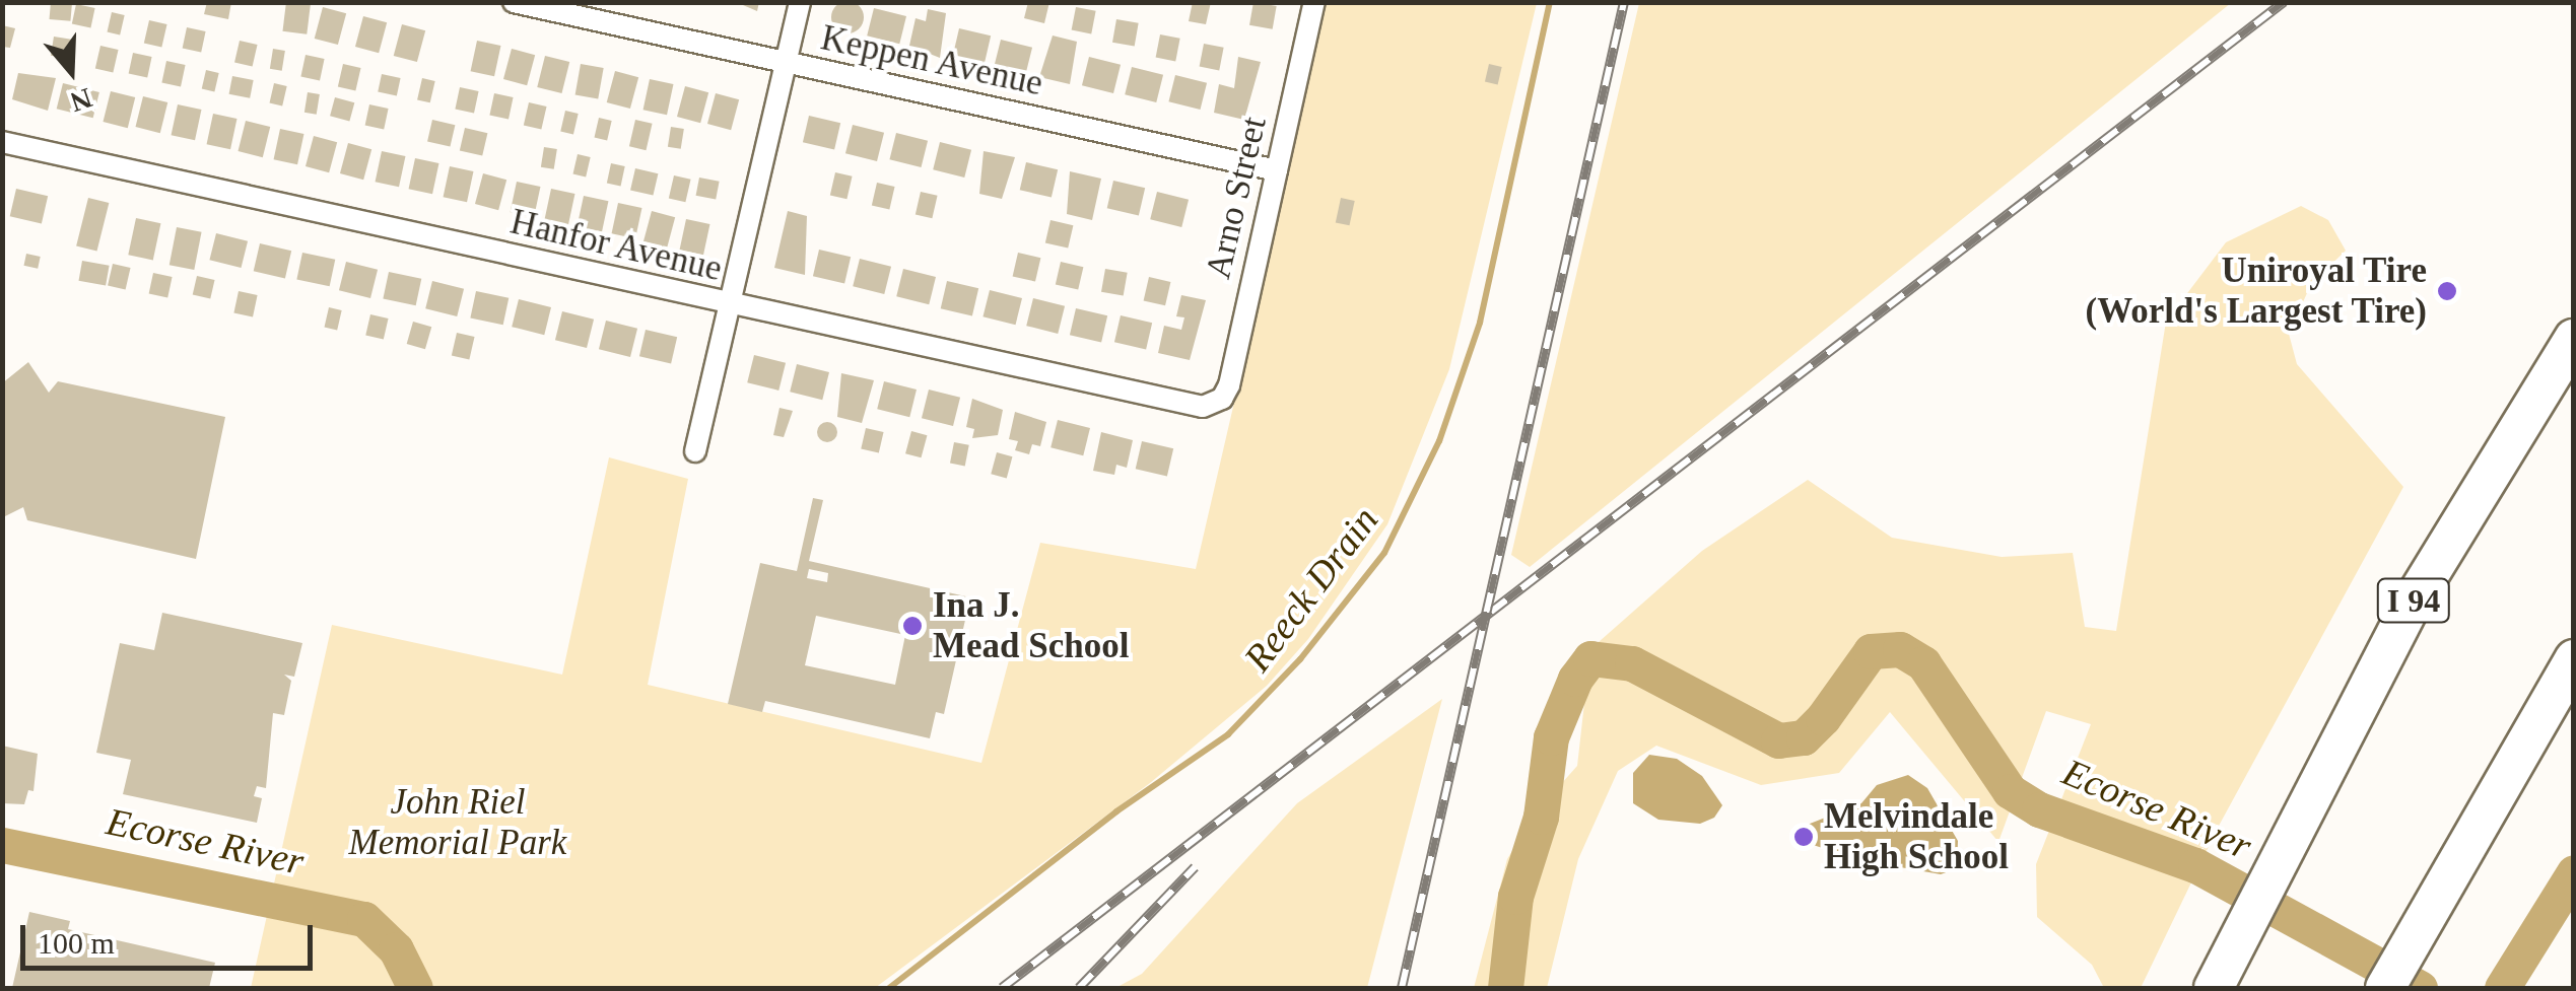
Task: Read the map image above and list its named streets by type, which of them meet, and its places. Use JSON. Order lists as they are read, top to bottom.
{
  "streets": {
    "highway": ["I 94"],
    "street": ["Keppen Avenue", "Arno Street", "Hanfor Avenue"]
  },
  "crossings": [
    ["Keppen Avenue", "Arno Street"],
    ["Arno Street", "Hanfor Avenue"]
  ],
  "water": ["Reeck Drain", "Ecorse River"],
  "parks": ["John Riel Memorial Park"],
  "places": ["Uniroyal Tire (World's Largest Tire)", "Ina J. Mead School", "Melvindale High School"],
  "scale_bar": "100 m",
  "north": "bottom"
}
